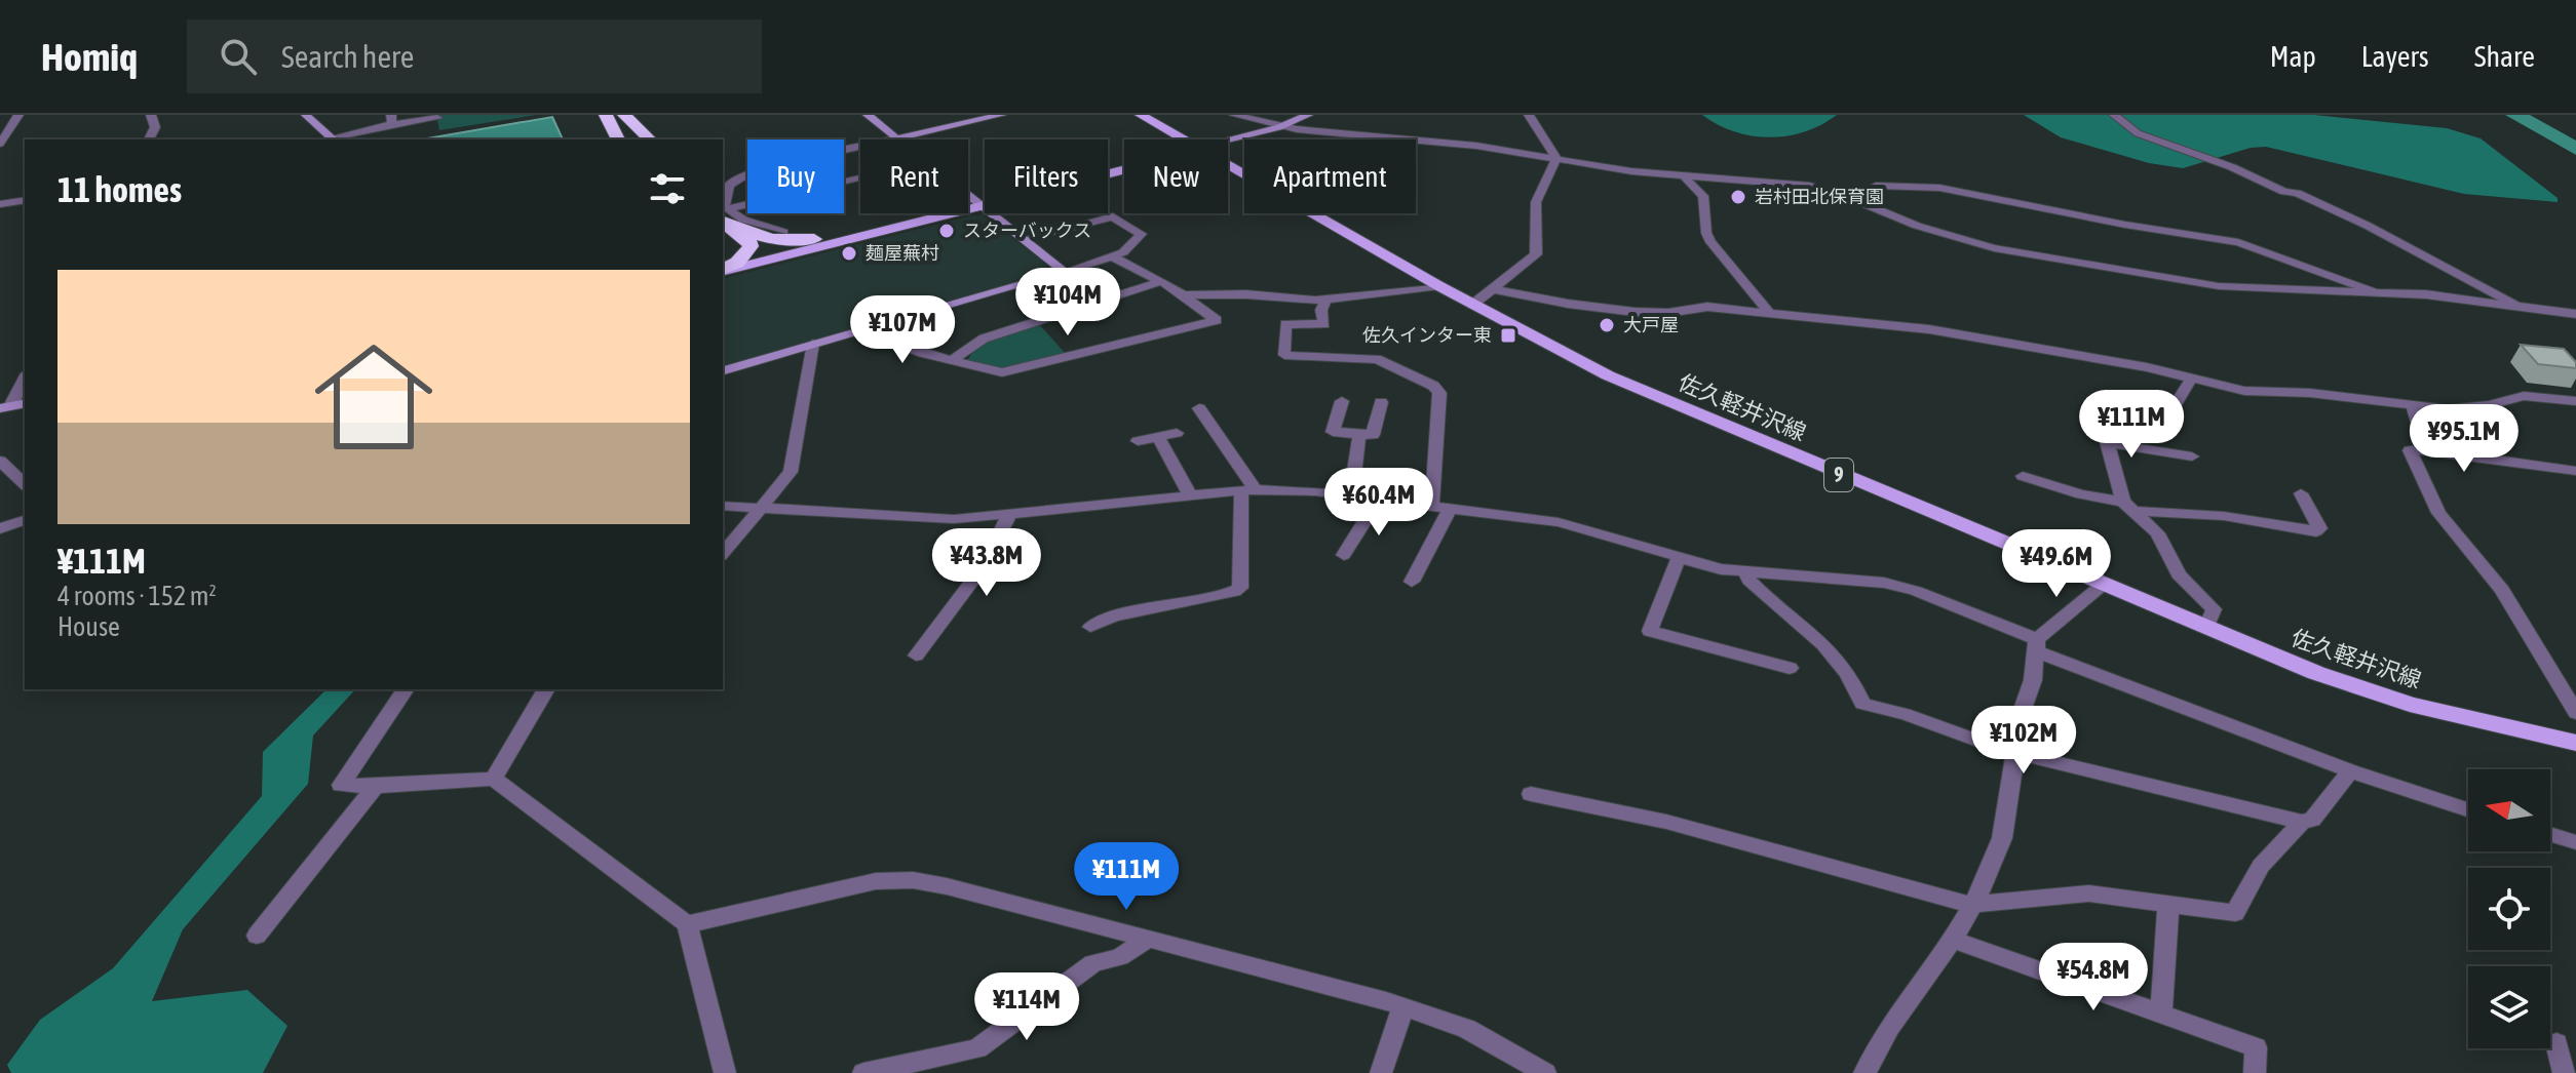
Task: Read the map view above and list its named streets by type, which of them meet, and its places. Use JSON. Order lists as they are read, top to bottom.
{
  "streets": {
    "main road": ["佐久軽井沢線", "9"]
  },
  "places": {
    "other": [
      "岩村田北保育園",
      "スターバックス",
      "麺屋蕪村",
      "大戸屋"
    ],
    "transit": ["佐久インター東"]
  },
  "north": "left",
  "page": {
    "header": "Homiq",
    "search": "Search here",
    "nav": ["Map", "Layers", "Share"],
    "chip": [
      "Buy",
      "Rent",
      "Filters",
      "New",
      "Apartment"
    ],
    "heading": "11 homes",
    "list": [
      {
        "name": "¥111M",
        "note": "4 rooms · 152 m² · House"
      }
    ],
    "price": [
      "¥104M",
      "¥107M",
      "¥111M",
      "¥95.1M",
      "¥60.4M",
      "¥43.8M",
      "¥49.6M",
      "¥102M",
      "¥111M",
      "¥54.8M",
      "¥114M"
    ]
  }
}
